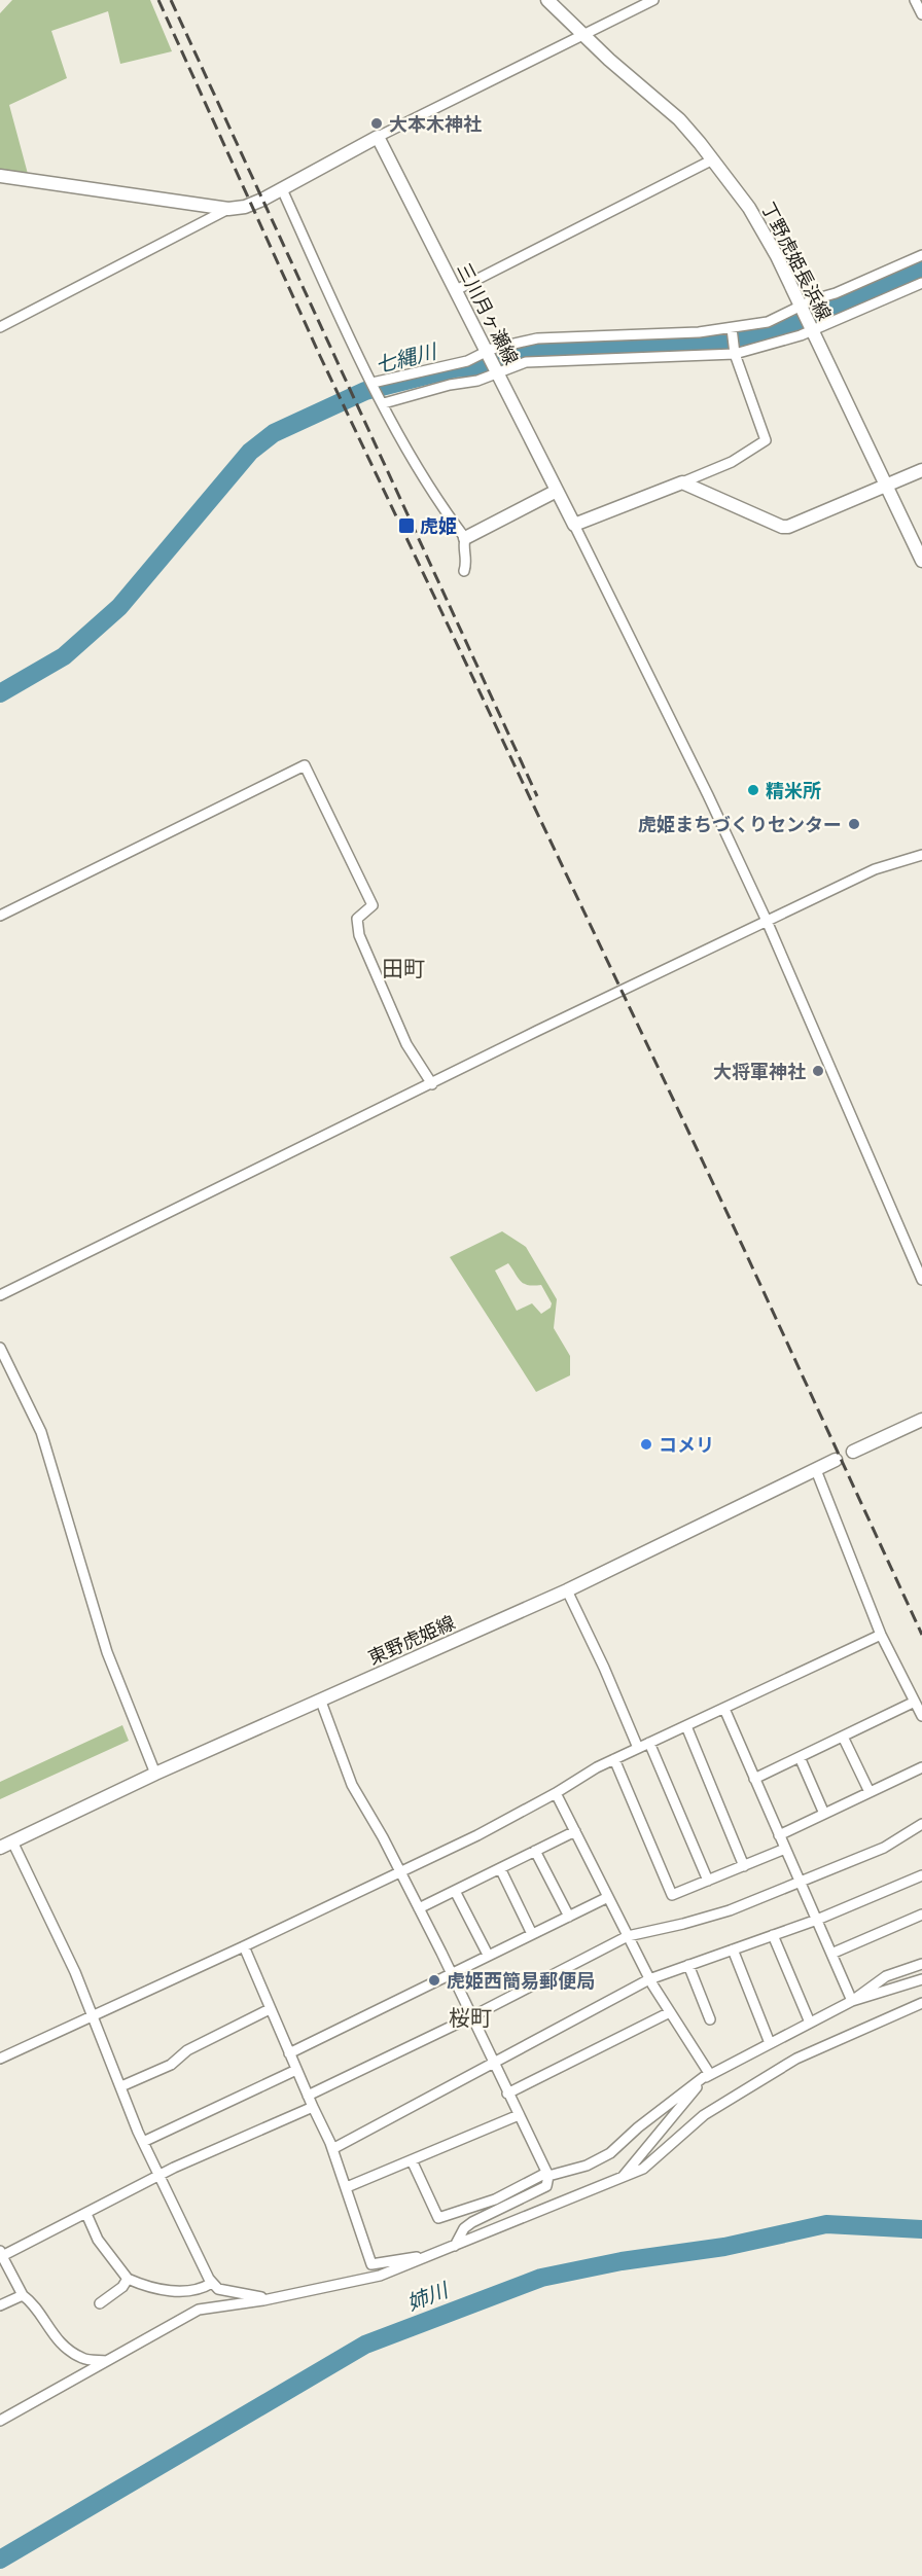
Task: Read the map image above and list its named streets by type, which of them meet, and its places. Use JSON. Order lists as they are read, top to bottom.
{
  "streets": {
    "main road": ["丁野虎姫長浜線", "三川月ヶ瀬線", "東野虎姫線"]
  },
  "districts": ["田町", "桜町"],
  "water": ["七縄川", "姉川"],
  "places": {
    "other": [
      "大本木神社",
      "精米所",
      "虎姫まちづくりセンター",
      "大将軍神社",
      "コメリ",
      "虎姫西簡易郵便局"
    ],
    "transit": ["虎姫"]
  }
}
